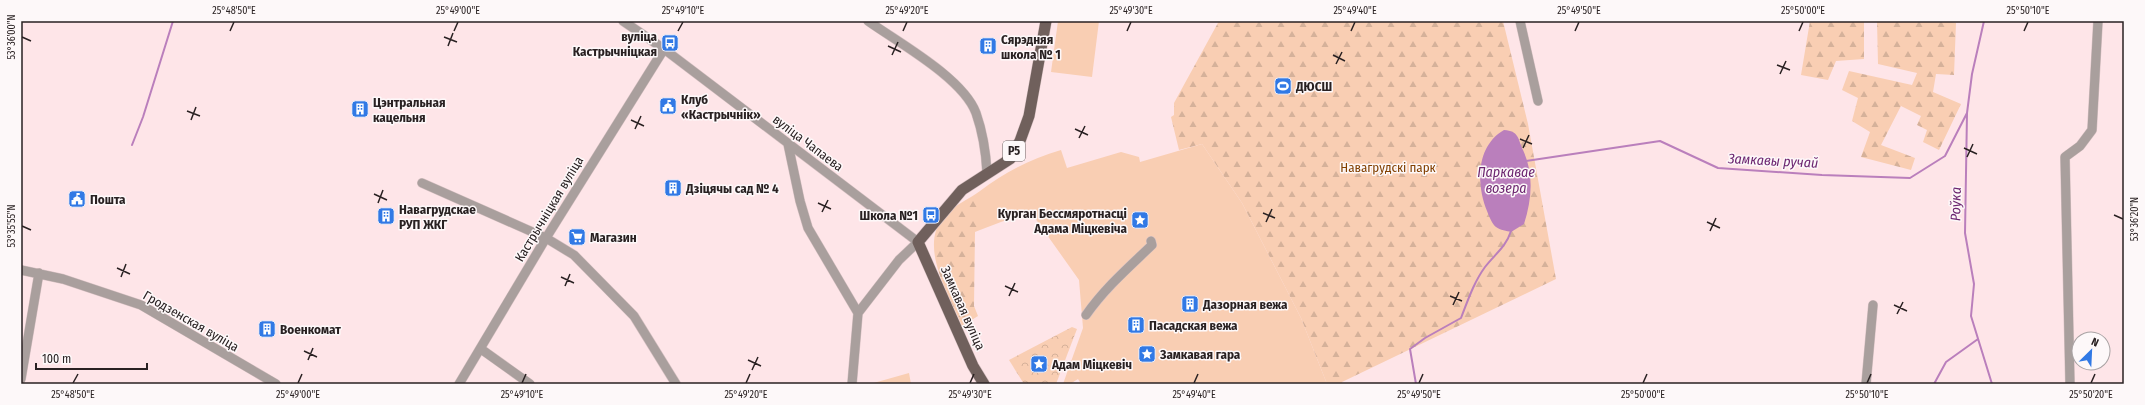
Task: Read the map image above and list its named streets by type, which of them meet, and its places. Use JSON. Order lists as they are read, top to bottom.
{
  "streets": {
    "main road": ["Р5", "Замкавая вуліца"],
    "street": ["вуліца Чапаева", "Кастрычніцкая вуліца", "Гродзенская вуліца"]
  },
  "crossings": [
    ["вуліца Чапаева", "Р5"],
    ["вуліца Чапаева", "Кастрычніцкая вуліца"],
    ["вуліца Чапаева", "Замкавая вуліца"],
    ["Р5", "Замкавая вуліца"]
  ],
  "water": ["Замкавы ручай", "Паркавае возера", "Роўка"],
  "parks": ["Навагрудскі парк"],
  "places": {
    "bus stop": ["вуліца Кастрычніцкая", "Школа №1"],
    "building": [
      "Сярэдняя школа № 1",
      "Цэнтральная кацельня",
      "Дзіцячы сад № 4",
      "Навагрудскае РУП ЖКГ",
      "Дазорная вежа",
      "Пасадская вежа",
      "Военкомат"
    ],
    "sports": ["ДЮСШ"],
    "public building": ["Клуб «Кастрычнік»", "Пошта"],
    "place": ["Курган Бессмяротнасці Адама Міцкевіча", "Замкавая гара", "Адам Міцкевіч"],
    "supermarket": ["Магазин"]
  },
  "scale_bar": "100 m",
  "north": "top right",
  "coordinates": [
    "25°48'50\"E",
    "25°49'00\"E",
    "25°49'10\"E",
    "25°49'20\"E",
    "25°49'30\"E",
    "25°49'40\"E",
    "25°49'50\"E",
    "25°50'00\"E",
    "25°50'10\"E",
    "53°36'00\"N",
    "53°36'20\"N",
    "53°35'55\"N",
    "25°50'20\"E"
  ]
}
